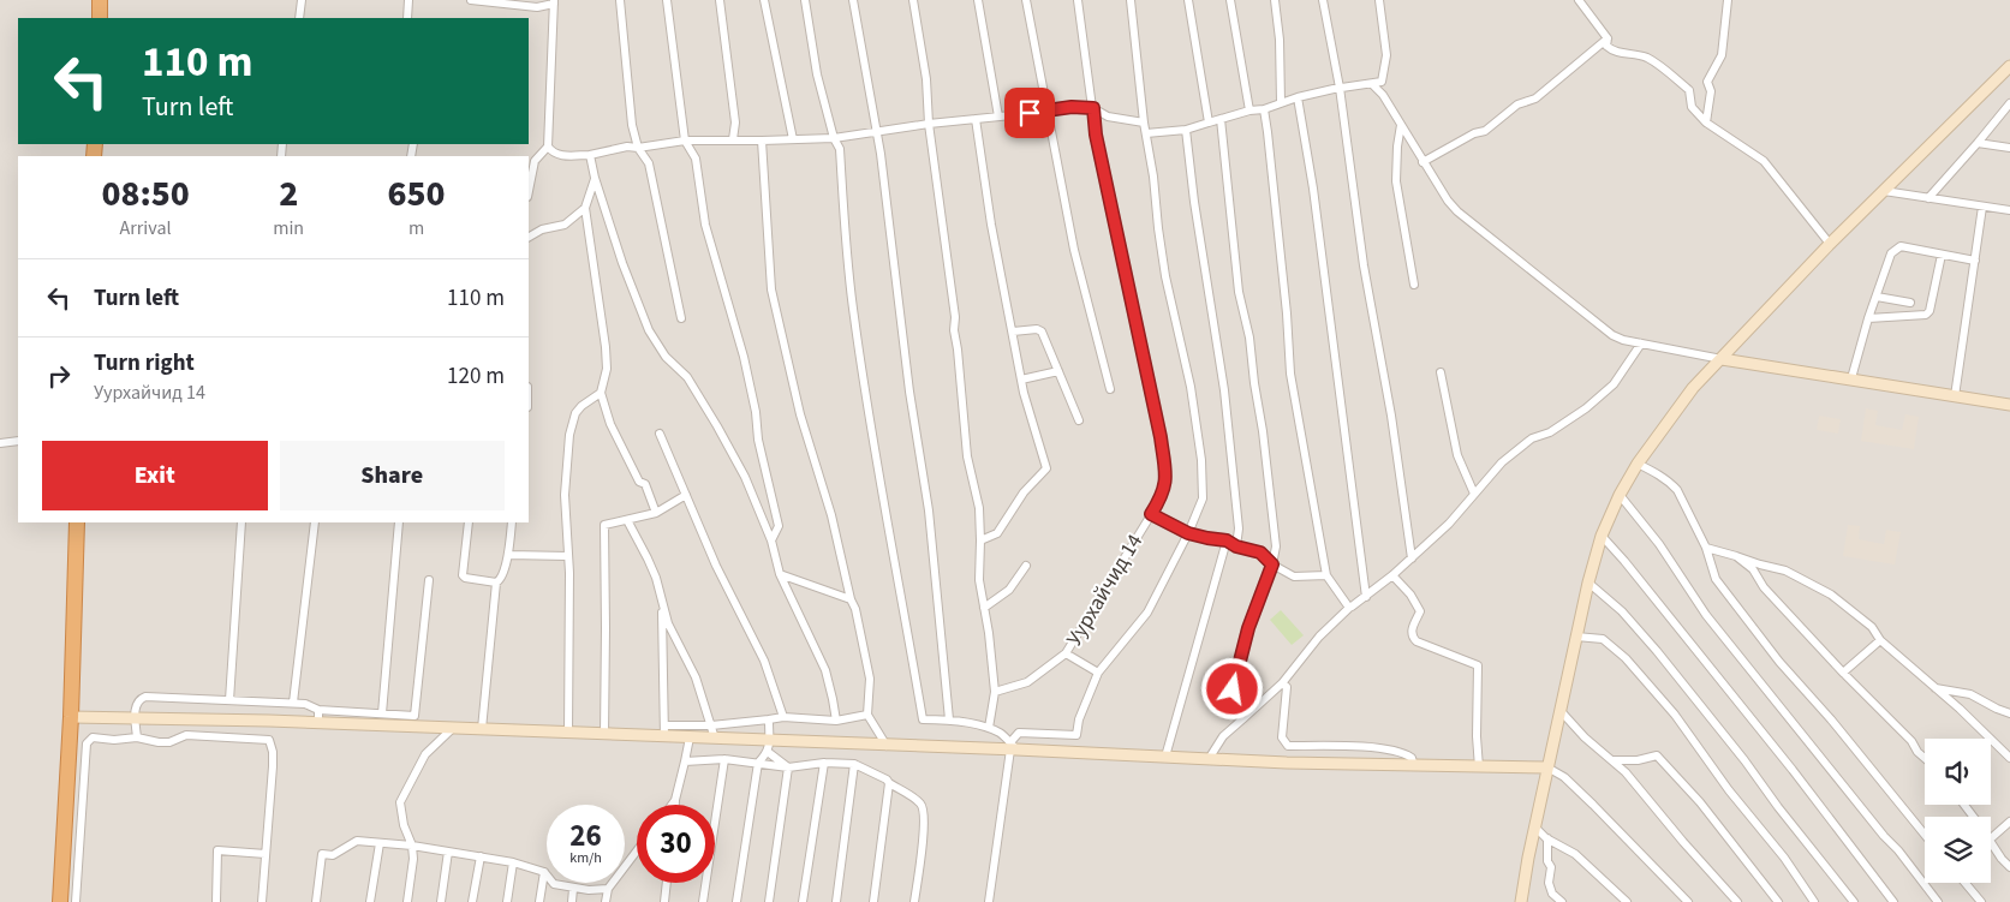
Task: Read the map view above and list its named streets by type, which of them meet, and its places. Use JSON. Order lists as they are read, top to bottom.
{
  "streets": {
    "street": ["Уурхайчид 14"]
  },
  "page": {
    "turn": ["110 m", "Turn left"],
    "eta": [
      "08:50",
      "Arrival",
      "2",
      "min",
      "650",
      "m"
    ],
    "list": [
      {
        "name": "Turn left",
        "value": "110 m"
      },
      {
        "name": "Turn right",
        "note": "Уурхайчид 14",
        "value": "120 m"
      }
    ],
    "buttons": ["Exit", "Share"],
    "speed": "26 km/h",
    "limit": "30"
  }
}
